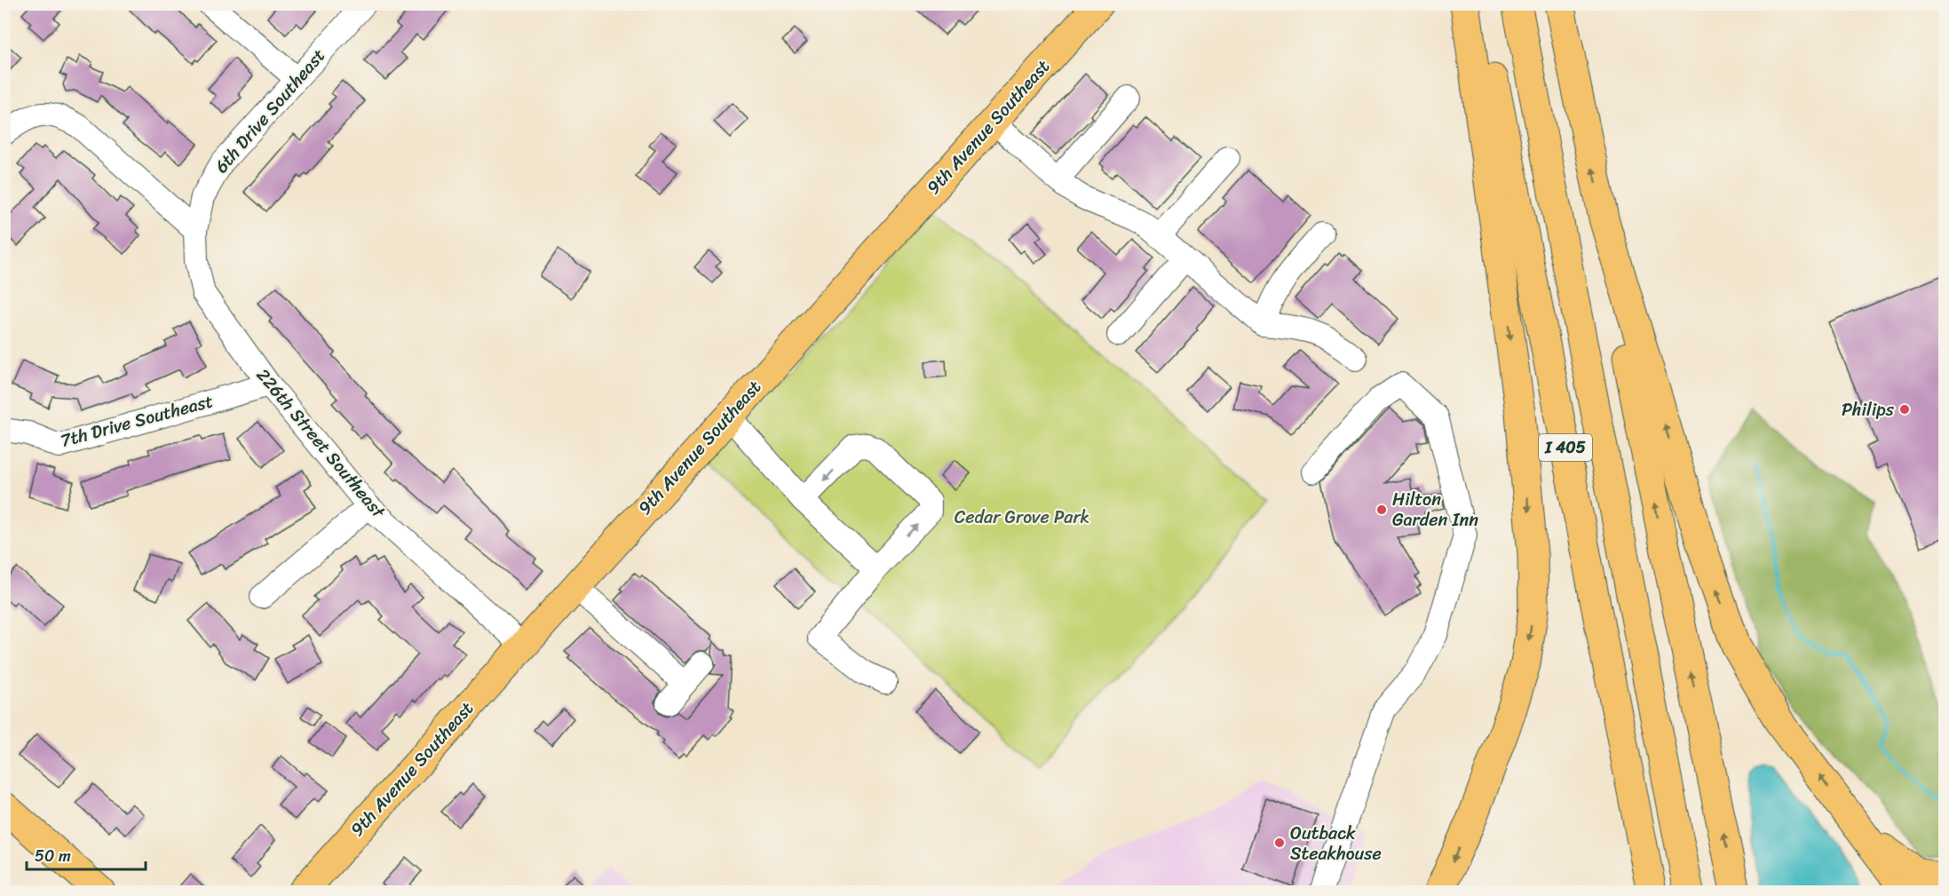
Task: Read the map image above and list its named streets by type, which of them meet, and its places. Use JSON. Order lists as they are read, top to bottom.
{
  "streets": {
    "main road": ["9th Avenue Southeast", "I 405"],
    "street": ["6th Drive Southeast", "7th Drive Southeast", "226th Street Southeast"]
  },
  "crossings": [
    ["6th Drive Southeast", "226th Street Southeast"],
    ["9th Avenue Southeast", "226th Street Southeast"],
    ["7th Drive Southeast", "226th Street Southeast"]
  ],
  "parks": ["Cedar Grove Park"],
  "places": ["Philips", "Hilton Garden Inn", "Outback Steakhouse"],
  "scale_bar": "50 m"
}
